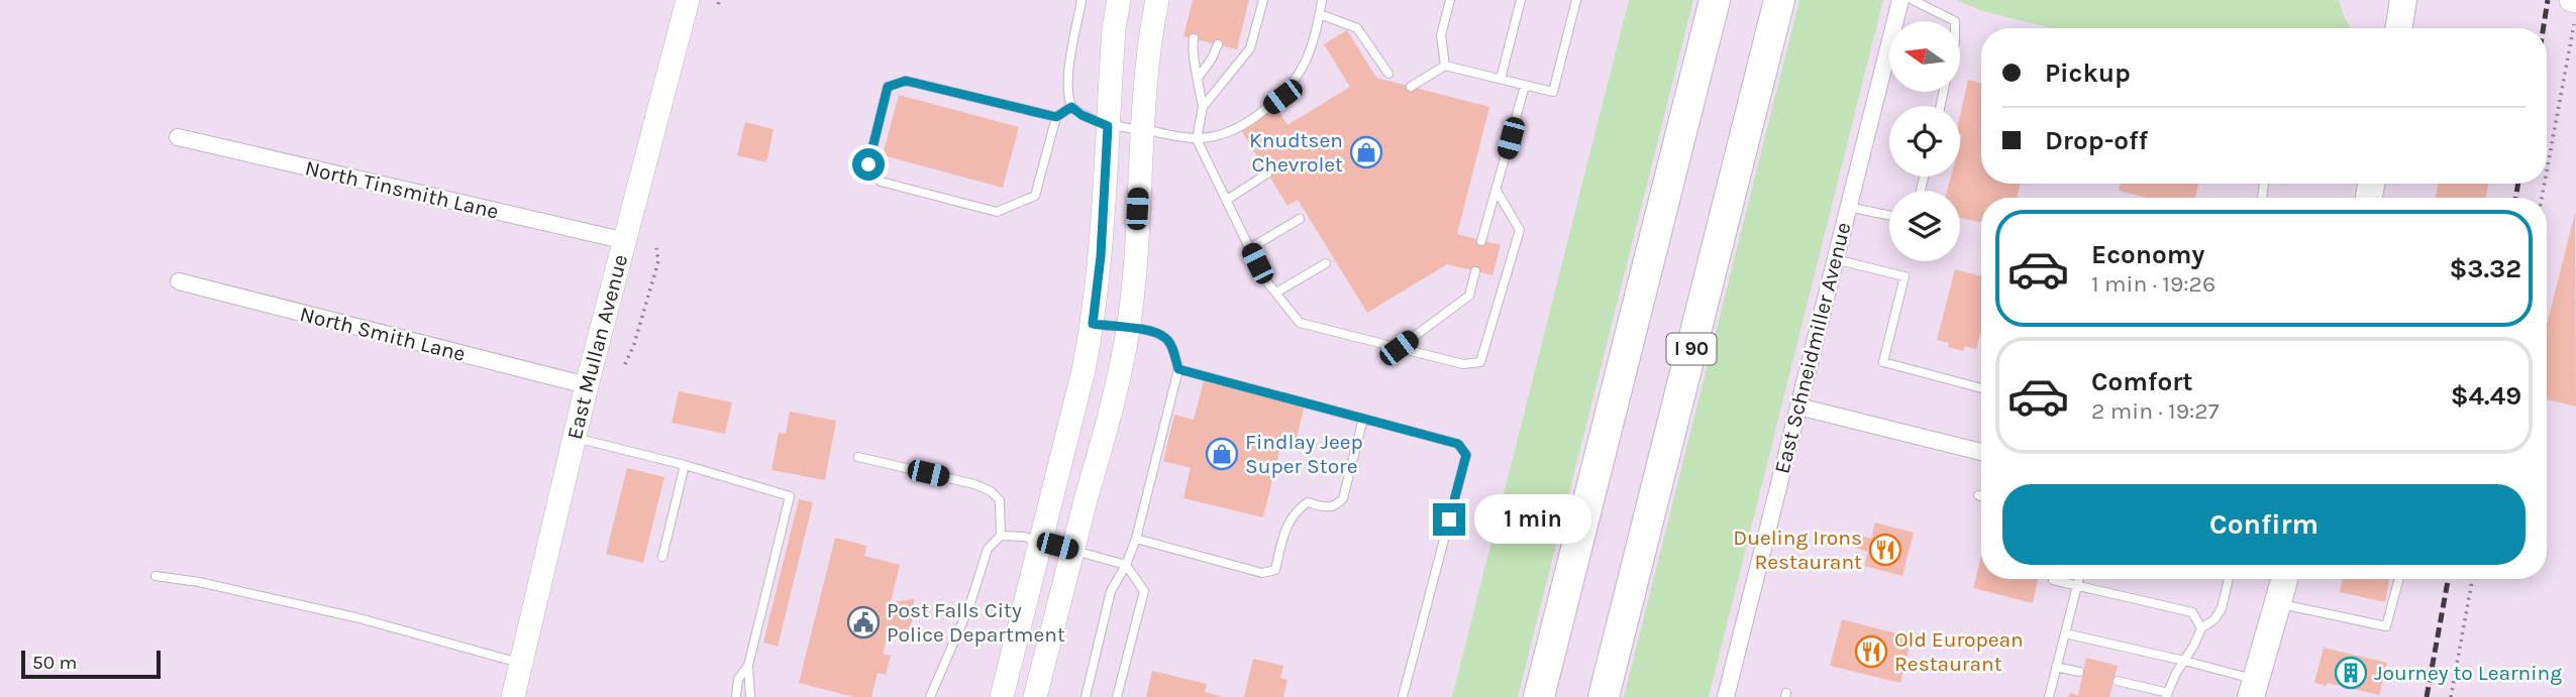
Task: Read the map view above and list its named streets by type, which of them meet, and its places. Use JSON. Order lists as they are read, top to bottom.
{
  "streets": {
    "highway": ["I 90"],
    "street": [
      "North Tinsmith Lane",
      "North Smith Lane",
      "East Mullan Avenue",
      "East Schneidmiller Avenue"
    ]
  },
  "crossings": [
    ["North Tinsmith Lane", "East Mullan Avenue"],
    ["North Smith Lane", "East Mullan Avenue"]
  ],
  "places": {
    "shop": ["Knudtsen Chevrolet", "Findlay Jeep Super Store"],
    "restaurant": ["Dueling Irons Restaurant", "Old European Restaurant"],
    "public building": ["Post Falls City Police Department"],
    "building": ["Journey to Learning"]
  },
  "scale_bar": "50 m",
  "north": "left",
  "page": {
    "banner": ["Pickup", "Drop-off"],
    "list": [
      {
        "name": "Economy",
        "note": "1 min · 19:26",
        "value": "$3.32"
      },
      {
        "name": "Comfort",
        "note": "2 min · 19:27",
        "value": "$4.49"
      }
    ],
    "buttons": "Confirm",
    "bubble": "1 min",
    "scale": "50 m"
  }
}
